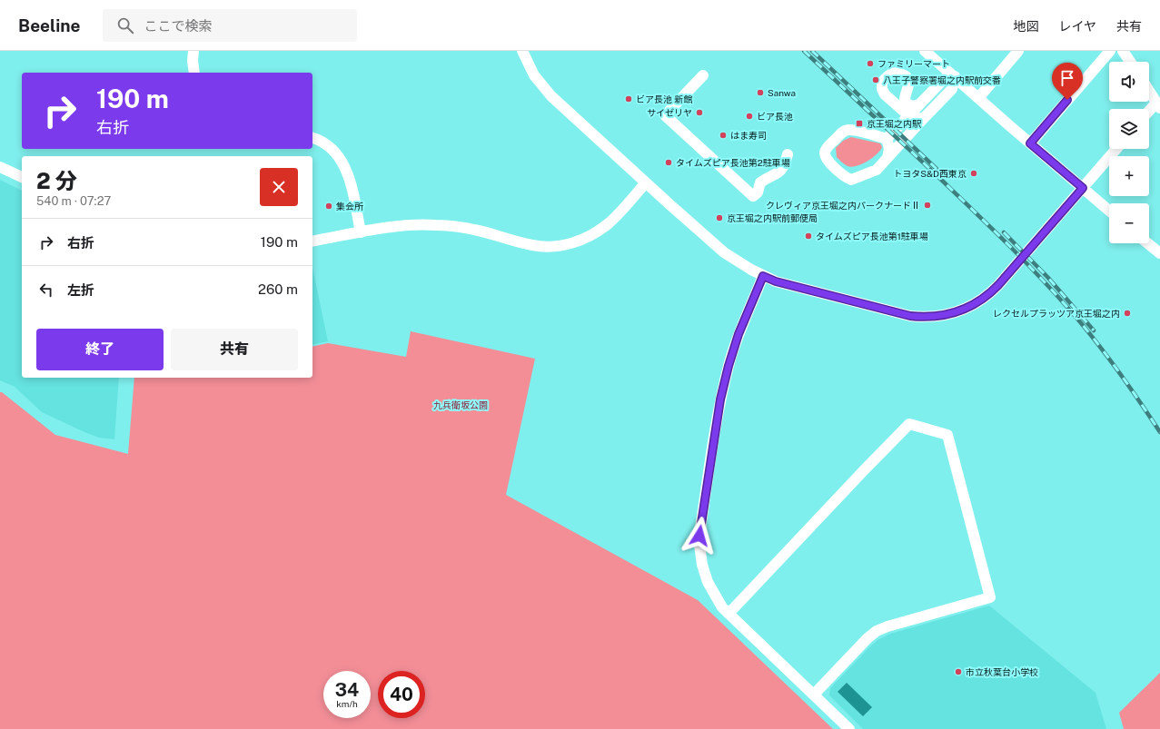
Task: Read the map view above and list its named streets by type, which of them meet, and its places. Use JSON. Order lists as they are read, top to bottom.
{
  "parks": ["九兵衛坂公園"],
  "places": {
    "other": [
      "ファミリーマート",
      "八王子警察署堀之内駅前交番",
      "Sanwa",
      "ビア長池 新館",
      "サイゼリヤ",
      "ビア長池",
      "はま寿司",
      "タイムズピア長池第2駐車場",
      "トヨタS&D西東京",
      "クレヴィア京王堀之内パークナードⅡ",
      "集会所",
      "京王堀之内駅前郵便局",
      "タイムズピア長池第1駐車場",
      "レクセルプラッツア京王堀之内",
      "市立秋葉台小学校"
    ],
    "transit": ["京王堀之内駅"]
  },
  "page": {
    "header": "Beeline",
    "search": "ここで検索",
    "nav": ["地図", "レイヤ", "共有"],
    "map_buttons": ["+", "−"],
    "turn": ["190 m", "右折"],
    "heading": ["2 分", "540 m · 07:27"],
    "list": [
      {
        "name": "右折",
        "value": "190 m"
      },
      {
        "name": "左折",
        "value": "260 m"
      }
    ],
    "buttons": ["終了", "共有"],
    "speed": "34 km/h",
    "limit": "40"
  }
}
